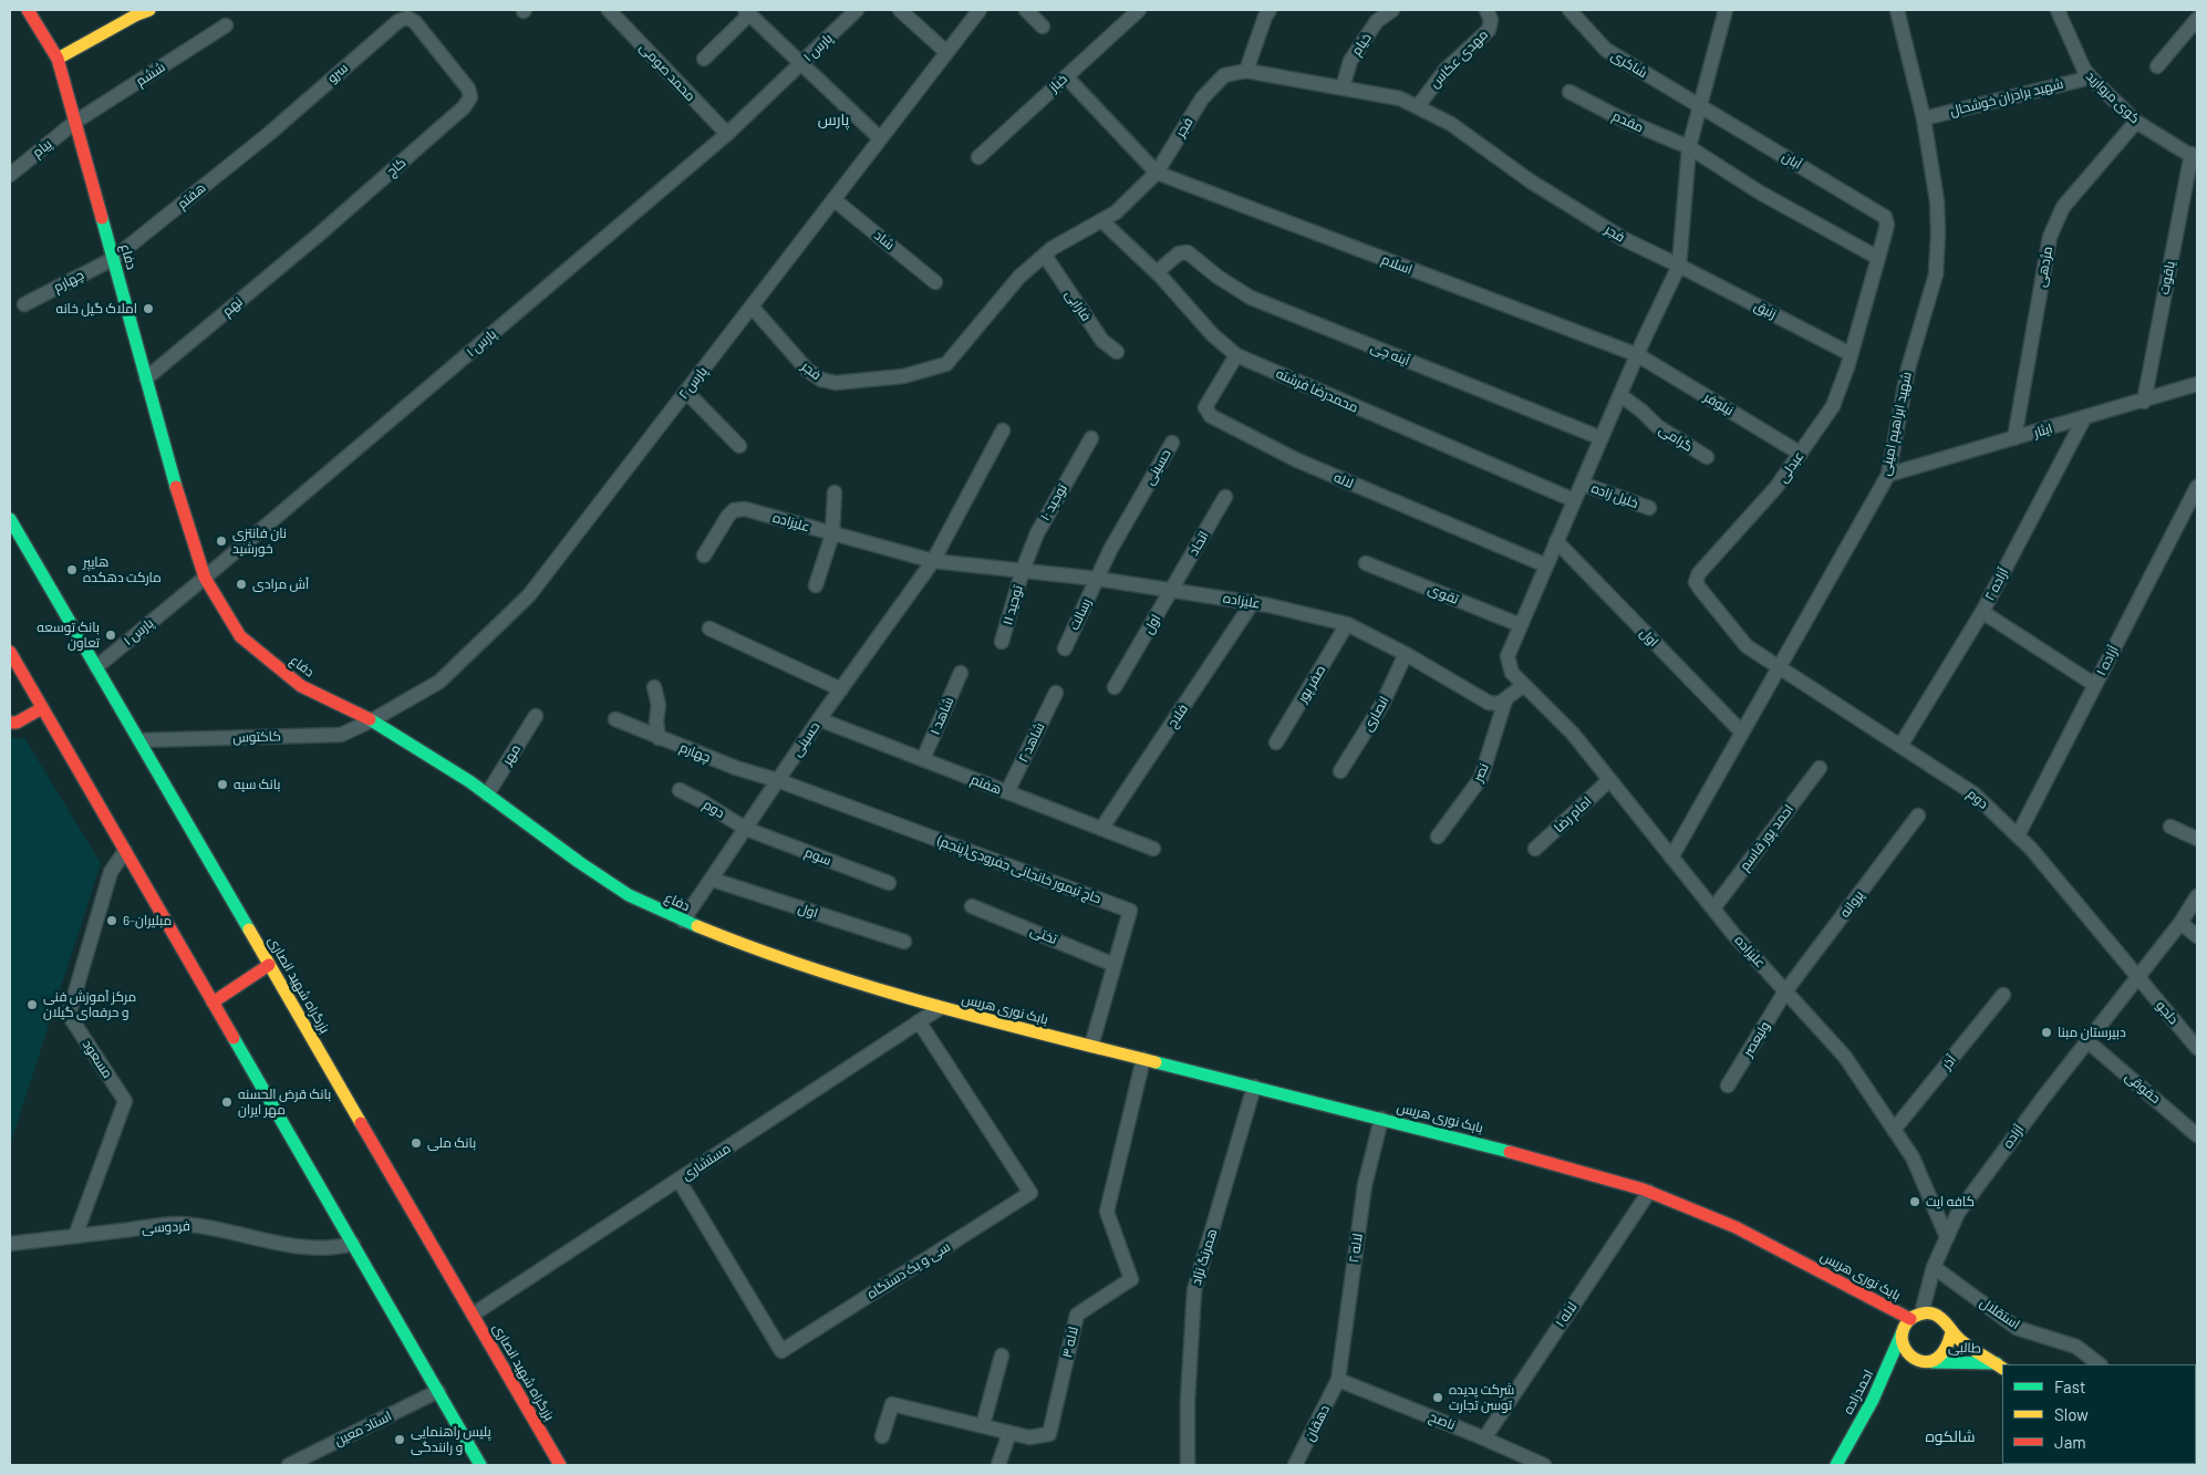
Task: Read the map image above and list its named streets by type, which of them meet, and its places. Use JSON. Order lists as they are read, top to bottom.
{
  "streets": {
    "main road": [
      "دفاع",
      "بزرگراه شهید انصاری",
      "بابک نوری هریس",
      "طالبی",
      "احمدزاده"
    ],
    "street": [
      "خیام",
      "پارس ۱",
      "مهدی عکاس",
      "شاکری",
      "محمد صومی",
      "سرو",
      "ششم",
      "خباز",
      "شهید برادران خوشحال",
      "کوی مروارید",
      "مقدم",
      "فجر",
      "پیام",
      "آبان",
      "کاج",
      "هفتم",
      "شاد",
      "اسلام",
      "مژدهی",
      "یاقوت",
      "چهارم",
      "فارابی",
      "نهم",
      "زنبق",
      "آینه چی",
      "پارس ۲",
      "محمدرضا فرشته",
      "نیلوفر",
      "شهید ابراهیم امینی",
      "ایثار",
      "گرامی",
      "حسینی",
      "عبدلی",
      "لاله",
      "خلیل زاده",
      "توحید ۱۰",
      "علیزاده",
      "اتحاد",
      "آزاده ۲",
      "تقوی",
      "توحید ‍۱۱",
      "رسالت",
      "اول",
      "آزاده ۱",
      "صفر پور",
      "انصاری",
      "شاهد ۱",
      "فلاح",
      "کاکتوس",
      "شاهد ۲",
      "مهر",
      "نصر",
      "دوم",
      "امام رضا",
      "احمد پور قاسم",
      "سوم",
      "حاج تیمور خانجانی جفرودی(پنجم)",
      "پروانه",
      "تختی",
      "دلجو",
      "ولیعصر",
      "مسعود",
      "آذر",
      "حقوقی",
      "آزاده",
      "مستشاری",
      "فردوسی",
      "لاله ۲",
      "همرنگ نژاد",
      "سی و یک دستگاه",
      "استقلال",
      "لاله ۱",
      "لاله ۳",
      "ناصح",
      "دهقان",
      "استاد معین"
    ]
  },
  "crossings": [
    ["خیام", "فجر"],
    ["پارس ۱", "محمد صومی"],
    ["پارس ۱", "دفاع"],
    ["پارس ۱", "بزرگراه شهید انصاری"],
    ["مهدی عکاس", "فجر"],
    ["شاکری", "آبان"],
    ["سرو", "کاج"],
    ["سرو", "هفتم"],
    ["ششم", "پیام"],
    ["ششم", "دفاع"],
    ["شهید برادران خوشحال", "کوی مروارید"],
    ["شهید برادران خوشحال", "شهید ابراهیم امینی"],
    ["کوی مروارید", "مژدهی"],
    ["کوی مروارید", "یاقوت"],
    ["مقدم", "عبدلی"],
    ["فجر", "اسلام"],
    ["فجر", "فارابی"],
    ["فجر", "زنبق"],
    ["فجر", "پارس ۲"],
    ["فجر", "محمدرضا فرشته"],
    ["پیام", "دفاع"],
    ["آبان", "عبدلی"],
    ["کاج", "نهم"],
    ["هفتم", "دفاع"],
    ["هفتم", "چهارم"],
    ["هفتم", "حسینی"],
    ["هفتم", "شاهد ۱"],
    ["هفتم", "فلاح"],
    ["هفتم", "شاهد ۲"],
    ["شاد", "پارس ۲"],
    ["دفاع", "چهارم"],
    ["دفاع", "نهم"],
    ["دفاع", "پارس ۲"],
    ["دفاع", "حسینی"],
    ["دفاع", "کاکتوس"],
    ["دفاع", "مهر"],
    ["دفاع", "بابک نوری هریس"],
    ["دفاع", "مستشاری"],
    ["اسلام", "نیلوفر"],
    ["مژدهی", "ایثار"],
    ["یاقوت", "ایثار"],
    ["چهارم", "حسینی"],
    ["چهارم", "حاج تیمور خانجانی جفرودی(پنجم)"],
    ["زنبق", "عبدلی"],
    ["آینه چی", "محمدرضا فرشته"],
    ["پارس ۲", "کاکتوس"],
    ["محمدرضا فرشته", "لاله"],
    ["نیلوفر", "عبدلی"],
    ["شهید ابراهیم امینی", "ایثار"],
    ["شهید ابراهیم امینی", "عبدلی"],
    ["شهید ابراهیم امینی", "علیزاده"],
    ["شهید ابراهیم امینی", "اول"],
    ["شهید ابراهیم امینی", "دوم"],
    ["ایثار", "آزاده ۲"],
    ["حسینی", "علیزاده"],
    ["حسینی", "رسالت"],
    ["حسینی", "اول"],
    ["حسینی", "دوم"],
    ["حسینی", "سوم"],
    ["حسینی", "حاج تیمور خانجانی جفرودی(پنجم)"],
    ["عبدلی", "دوم"],
    ["توحید ۱۰", "علیزاده"],
    ["توحید ۱۰", "توحید ‍۱۱"],
    ["علیزاده", "اتحاد"],
    ["علیزاده", "تقوی"],
    ["علیزاده", "توحید ‍۱۱"],
    ["علیزاده", "رسالت"],
    ["علیزاده", "اول"],
    ["علیزاده", "صفر پور"],
    ["علیزاده", "انصاری"],
    ["علیزاده", "فلاح"],
    ["علیزاده", "نصر"],
    ["علیزاده", "امام رضا"],
    ["علیزاده", "احمد پور قاسم"],
    ["علیزاده", "پروانه"],
    ["علیزاده", "ولیعصر"],
    ["علیزاده", "آذر"],
    ["علیزاده", "آزاده"],
    ["اتحاد", "اول"],
    ["آزاده ۲", "دوم"],
    ["آزاده ۱", "دوم"],
    ["کاکتوس", "بزرگراه شهید انصاری"],
    ["دوم", "سوم"],
    ["دوم", "دلجو"],
    ["دوم", "آزاده"],
    ["حاج تیمور خانجانی جفرودی(پنجم)", "تختی"],
    ["حاج تیمور خانجانی جفرودی(پنجم)", "بابک نوری هریس"],
    ["پروانه", "ولیعصر"],
    ["بزرگراه شهید انصاری", "مستشاری"],
    ["بابک نوری هریس", "آزاده"],
    ["بابک نوری هریس", "مستشاری"],
    ["بابک نوری هریس", "لاله ۲"],
    ["بابک نوری هریس", "همرنگ نژاد"],
    ["بابک نوری هریس", "لاله ۱"],
    ["بابک نوری هریس", "لاله ۳"],
    ["بابک نوری هریس", "طالبی"],
    ["بابک نوری هریس", "احمدزاده"],
    ["دلجو", "آزاده"],
    ["مسعود", "فردوسی"],
    ["حقوقی", "آزاده"],
    ["آزاده", "استقلال"],
    ["آزاده", "طالبی"],
    ["آزاده", "احمدزاده"],
    ["مستشاری", "سی و یک دستگاه"],
    ["لاله ۲", "ناصح"],
    ["لاله ۲", "دهقان"],
    ["لاله ۱", "ناصح"],
    ["طالبی", "احمدزاده"],
    ["ناصح", "دهقان"]
  ],
  "districts": ["پارس", "شالکوه"],
  "places": [
    "املاک گیل خانه",
    "نان فانتزی خورشید",
    "هایپر مارکت دهکده",
    "آش مرادی",
    "بانک توسعه تعاون",
    "بانک سپه",
    "مبلیران-6",
    "مرکز آموزش فنی و حرفه‌ای گیلان",
    "دبیرستان مبنا",
    "بانک قرض الحسنه مهر ایران",
    "بانک ملی",
    "کافه ایت",
    "شرکت پدیده توسن تجارت",
    "پلیس راهنمایی و رانندگی"
  ],
  "legend": ["Fast", "Slow", "Jam"]
}
